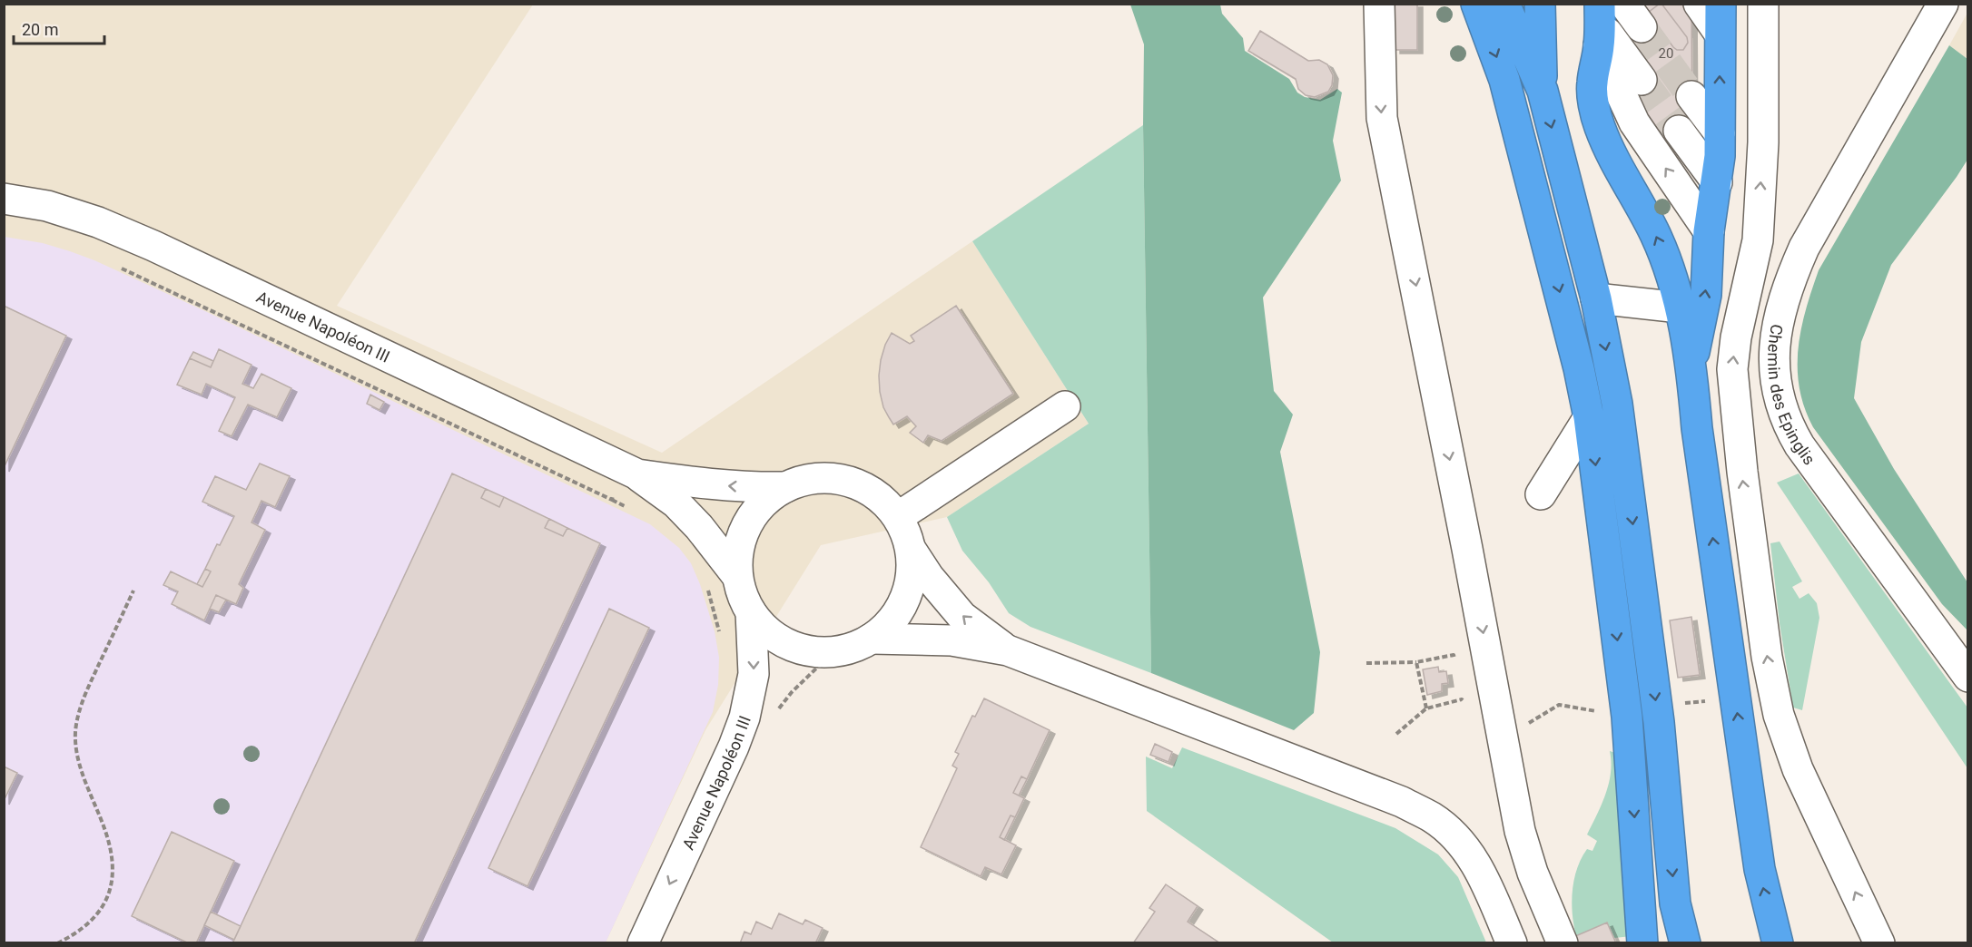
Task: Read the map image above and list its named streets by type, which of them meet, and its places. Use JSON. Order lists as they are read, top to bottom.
{
  "streets": {
    "street": ["Avenue Napoléon III", "Chemin des Epinglis"]
  },
  "house_numbers": ["20"],
  "scale_bar": "20 m"
}
